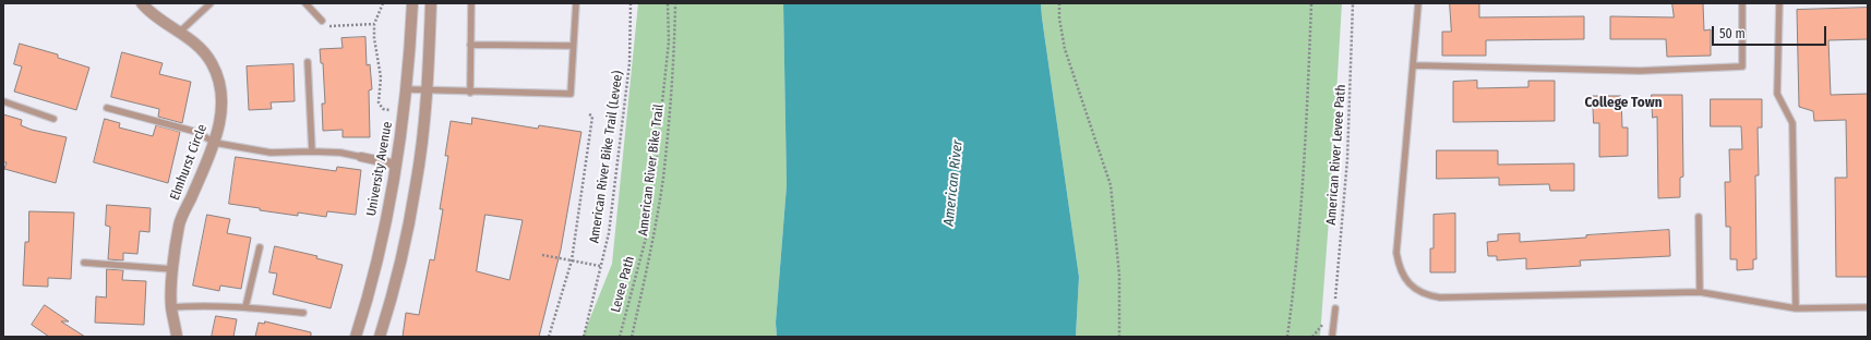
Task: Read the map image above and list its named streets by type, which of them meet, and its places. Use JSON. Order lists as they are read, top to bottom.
{
  "streets": {
    "street": ["Elmhurst Circle", "University Avenue"],
    "path": [
      "American River Levee Path",
      "American River Bike Trail (Levee)",
      "American River Bike Trail",
      "Levee Path"
    ]
  },
  "districts": ["College Town"],
  "water": ["American River"],
  "scale_bar": "50 m"
}
